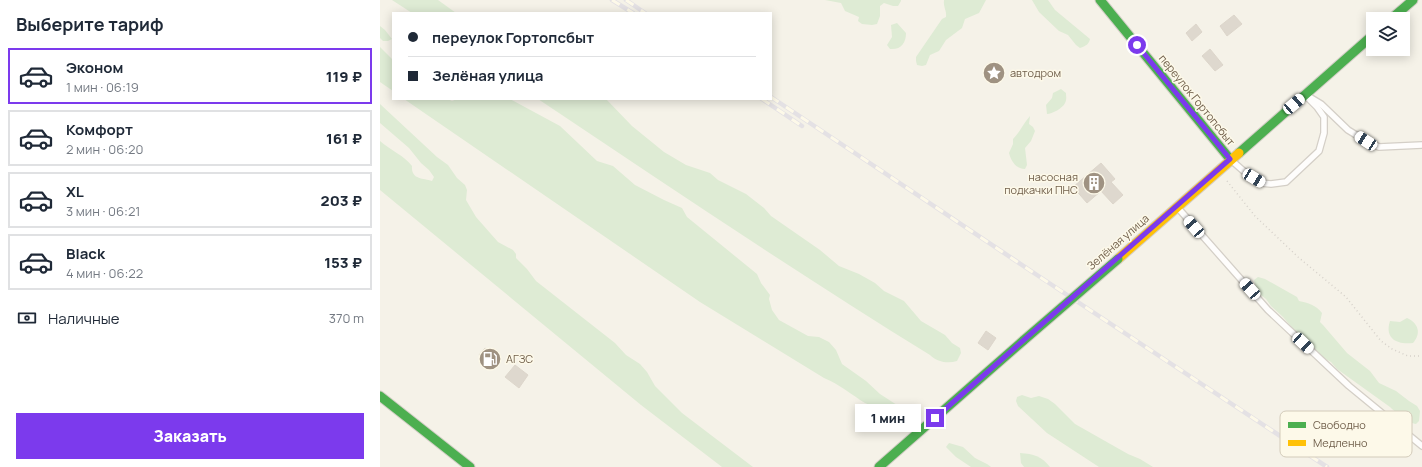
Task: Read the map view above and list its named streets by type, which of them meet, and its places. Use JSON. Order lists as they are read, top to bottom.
{
  "streets": {
    "street": ["переулок Гортопсбыт", "Зелёная улица"]
  },
  "crossings": [
    ["переулок Гортопсбыт", "Зелёная улица"]
  ],
  "places": {
    "place": ["автодром"],
    "building": ["насосная подкачки ПНС"],
    "fuel station": ["АГЗС"]
  },
  "legend": ["Свободно", "Медленно"],
  "page": {
    "heading": "Выберите тариф",
    "banner": ["переулок Гортопсбыт", "Зелёная улица"],
    "list": [
      {
        "name": "Эконом",
        "note": "1 мин · 06:19",
        "value": "119 ₽"
      },
      {
        "name": "Комфорт",
        "note": "2 мин · 06:20",
        "value": "161 ₽"
      },
      {
        "name": "XL",
        "note": "3 мин · 06:21",
        "value": "203 ₽"
      },
      {
        "name": "Black",
        "note": "4 мин · 06:22",
        "value": "153 ₽"
      }
    ],
    "pay": ["Наличные", "370 m"],
    "bubble": "1 мин",
    "buttons": "Заказать"
  }
}
